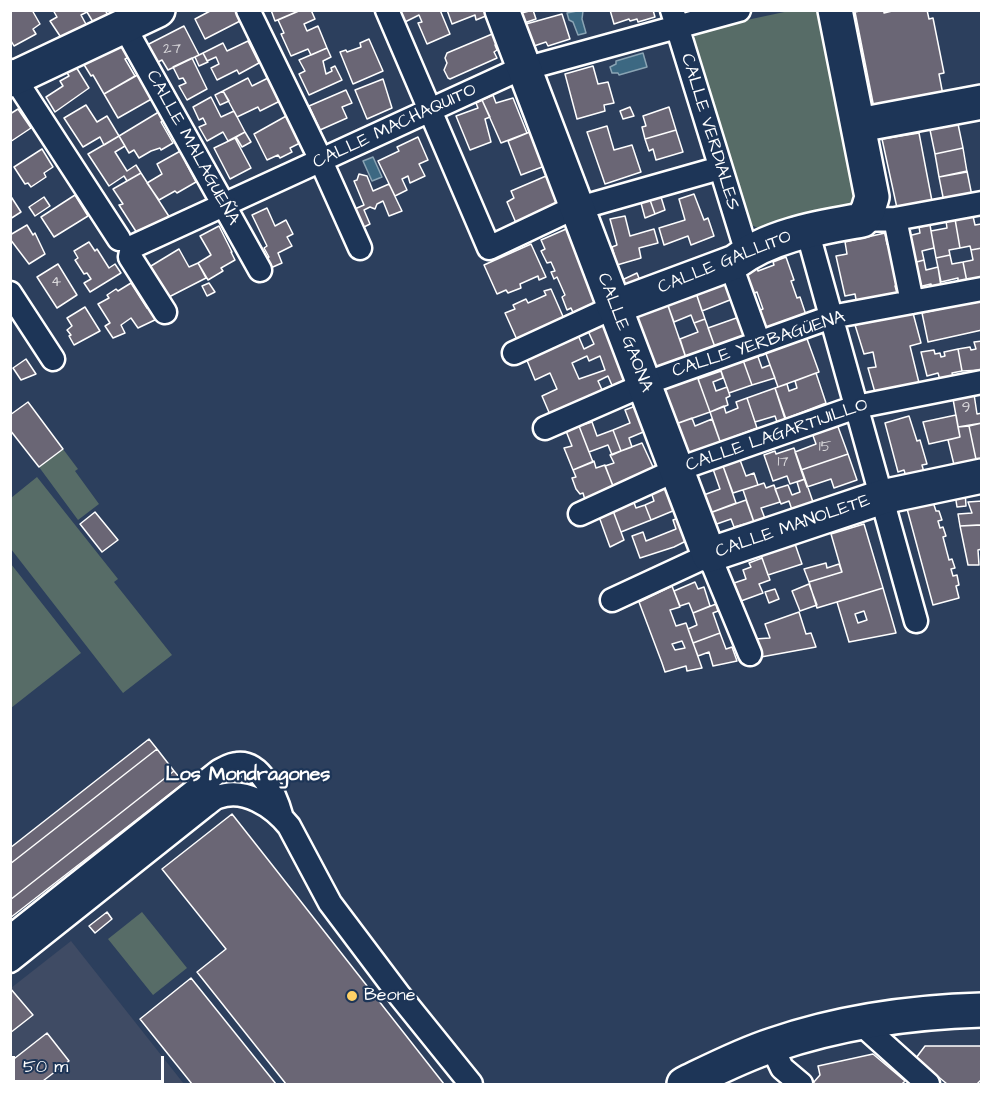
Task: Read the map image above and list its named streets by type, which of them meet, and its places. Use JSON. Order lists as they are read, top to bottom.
{
  "streets": {
    "street": [
      "CALLE MACHAQUITO",
      "CALLE VERDIALES",
      "CALLE MALAGUEÑA",
      "CALLE GALLITO",
      "CALLE GAONA",
      "CALLE YERBAGÜENA",
      "CALLE LAGARTIJILLO",
      "CALLE MANOLETE"
    ]
  },
  "crossings": [
    ["CALLE MACHAQUITO", "CALLE VERDIALES"],
    ["CALLE MACHAQUITO", "CALLE MALAGUEÑA"],
    ["CALLE MACHAQUITO", "CALLE GAONA"],
    ["CALLE VERDIALES", "CALLE GALLITO"],
    ["CALLE VERDIALES", "CALLE YERBAGÜENA"],
    ["CALLE GALLITO", "CALLE GAONA"],
    ["CALLE GAONA", "CALLE YERBAGÜENA"],
    ["CALLE GAONA", "CALLE LAGARTIJILLO"],
    ["CALLE GAONA", "CALLE MANOLETE"]
  ],
  "districts": ["Los Mondragones"],
  "places": ["Beone"],
  "house_numbers": [
    "27",
    "4",
    "9",
    "15",
    "17"
  ],
  "scale_bar": "50 m"
}
